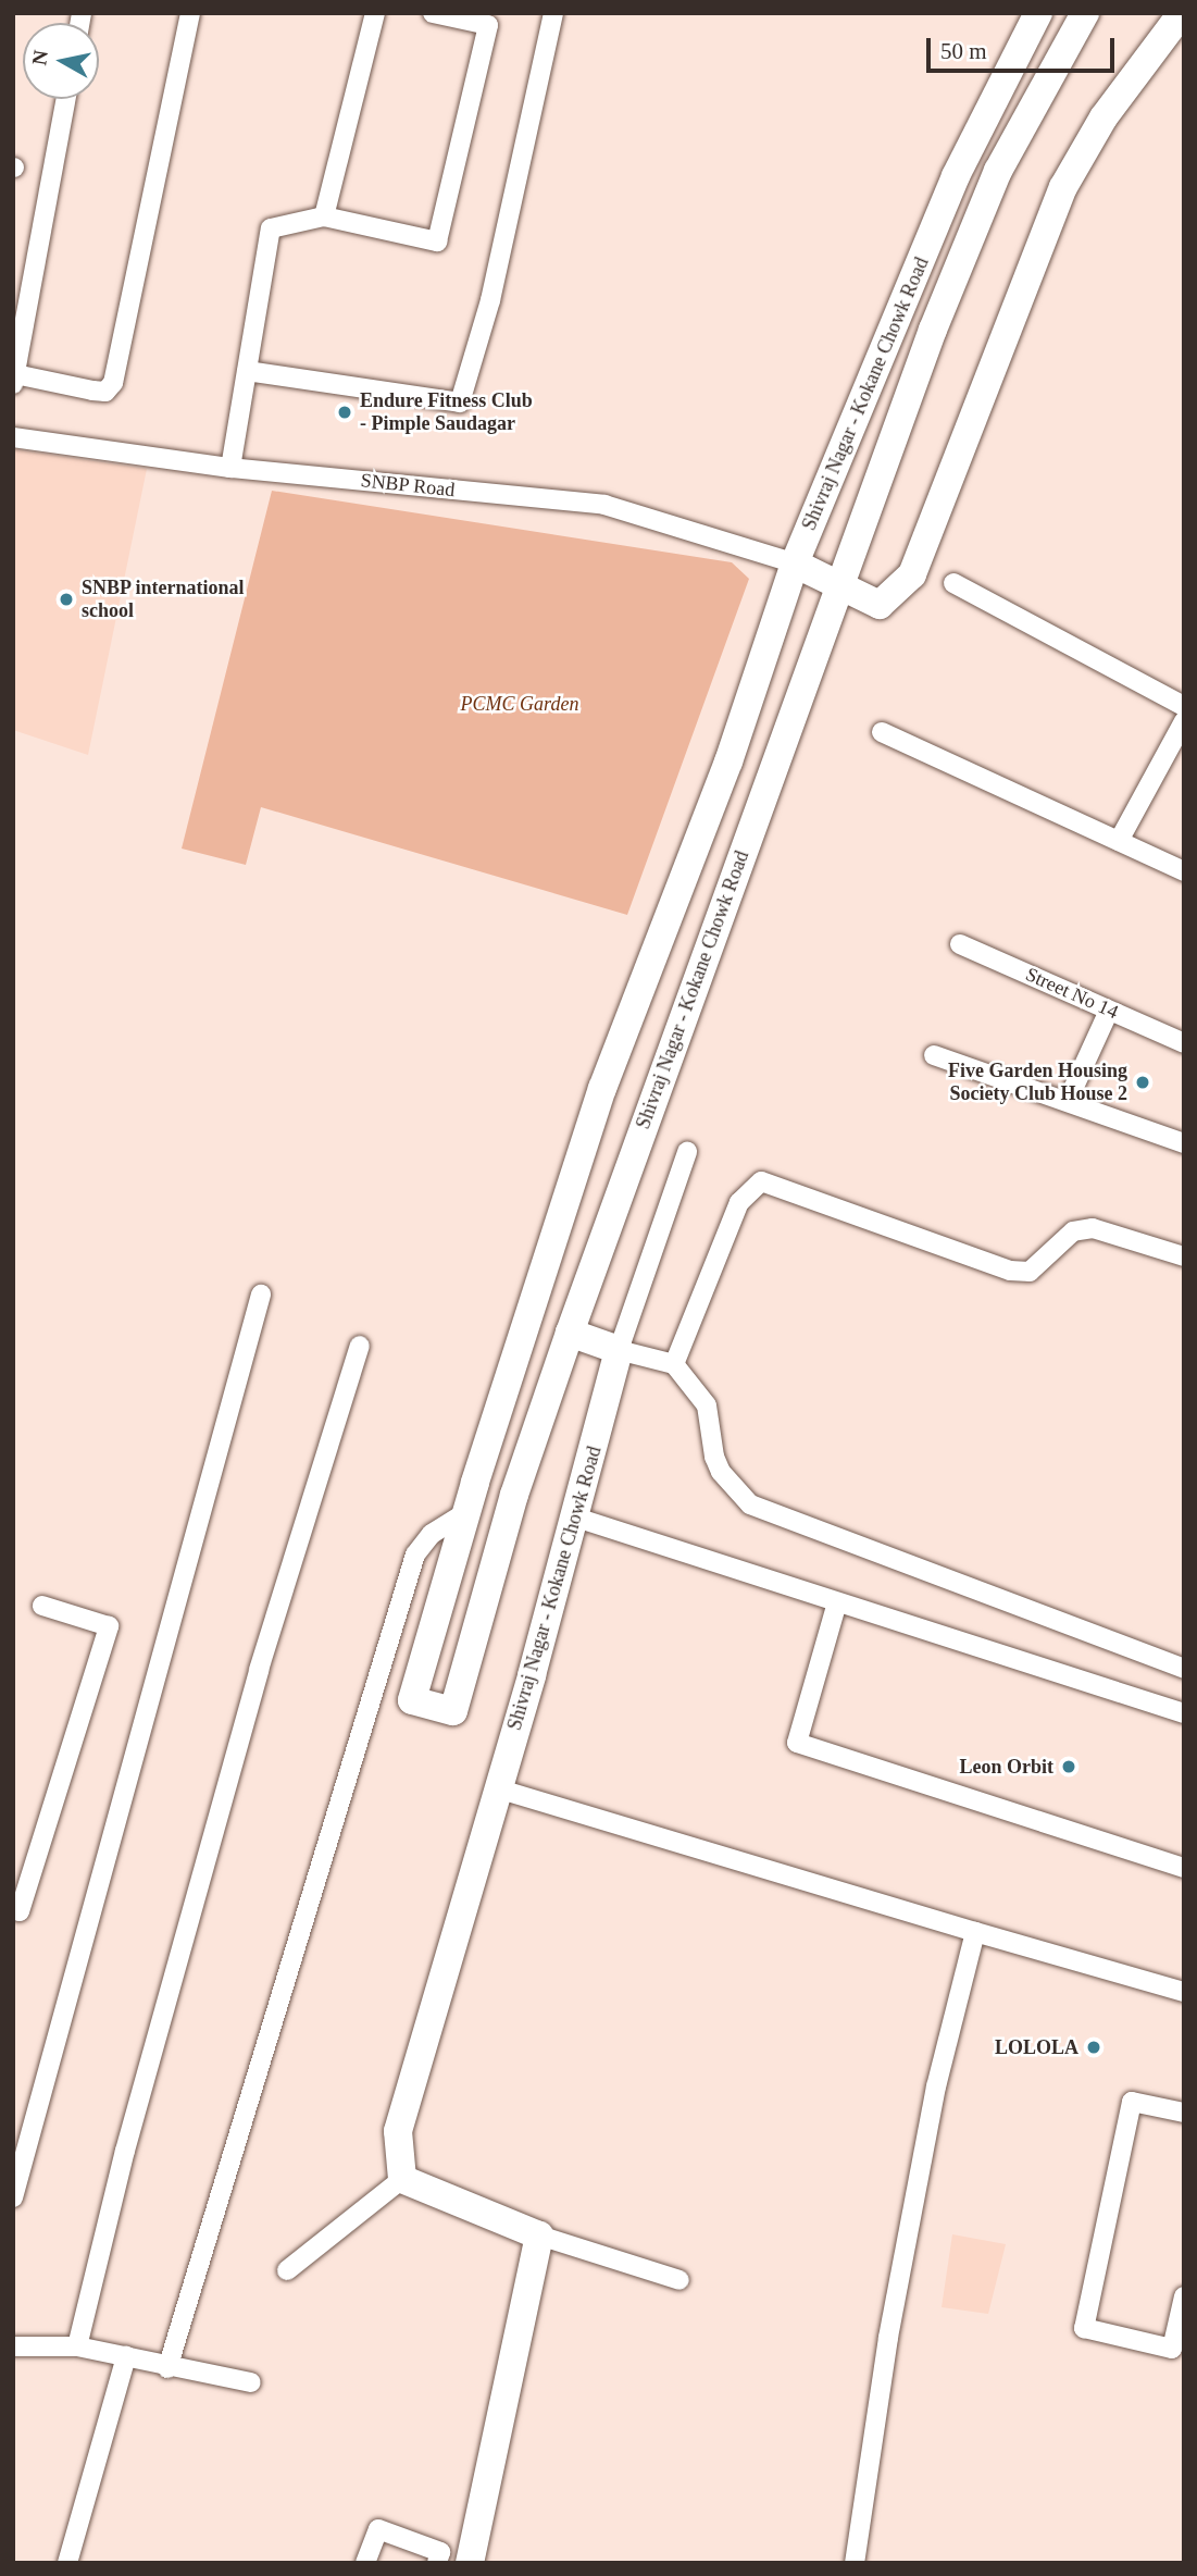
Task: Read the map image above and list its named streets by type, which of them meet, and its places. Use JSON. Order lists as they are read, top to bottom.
{
  "streets": {
    "street": ["Shivraj Nagar - Kokane Chowk Road", "SNBP Road", "Street No 14"]
  },
  "crossings": [
    ["Shivraj Nagar - Kokane Chowk Road", "SNBP Road"]
  ],
  "parks": ["PCMC Garden"],
  "places": [
    "Endure Fitness Club - Pimple Saudagar",
    "SNBP international school",
    "Five Garden Housing Society Club House 2",
    "Leon Orbit",
    "LOLOLA"
  ],
  "scale_bar": "50 m",
  "north": "left"
}
